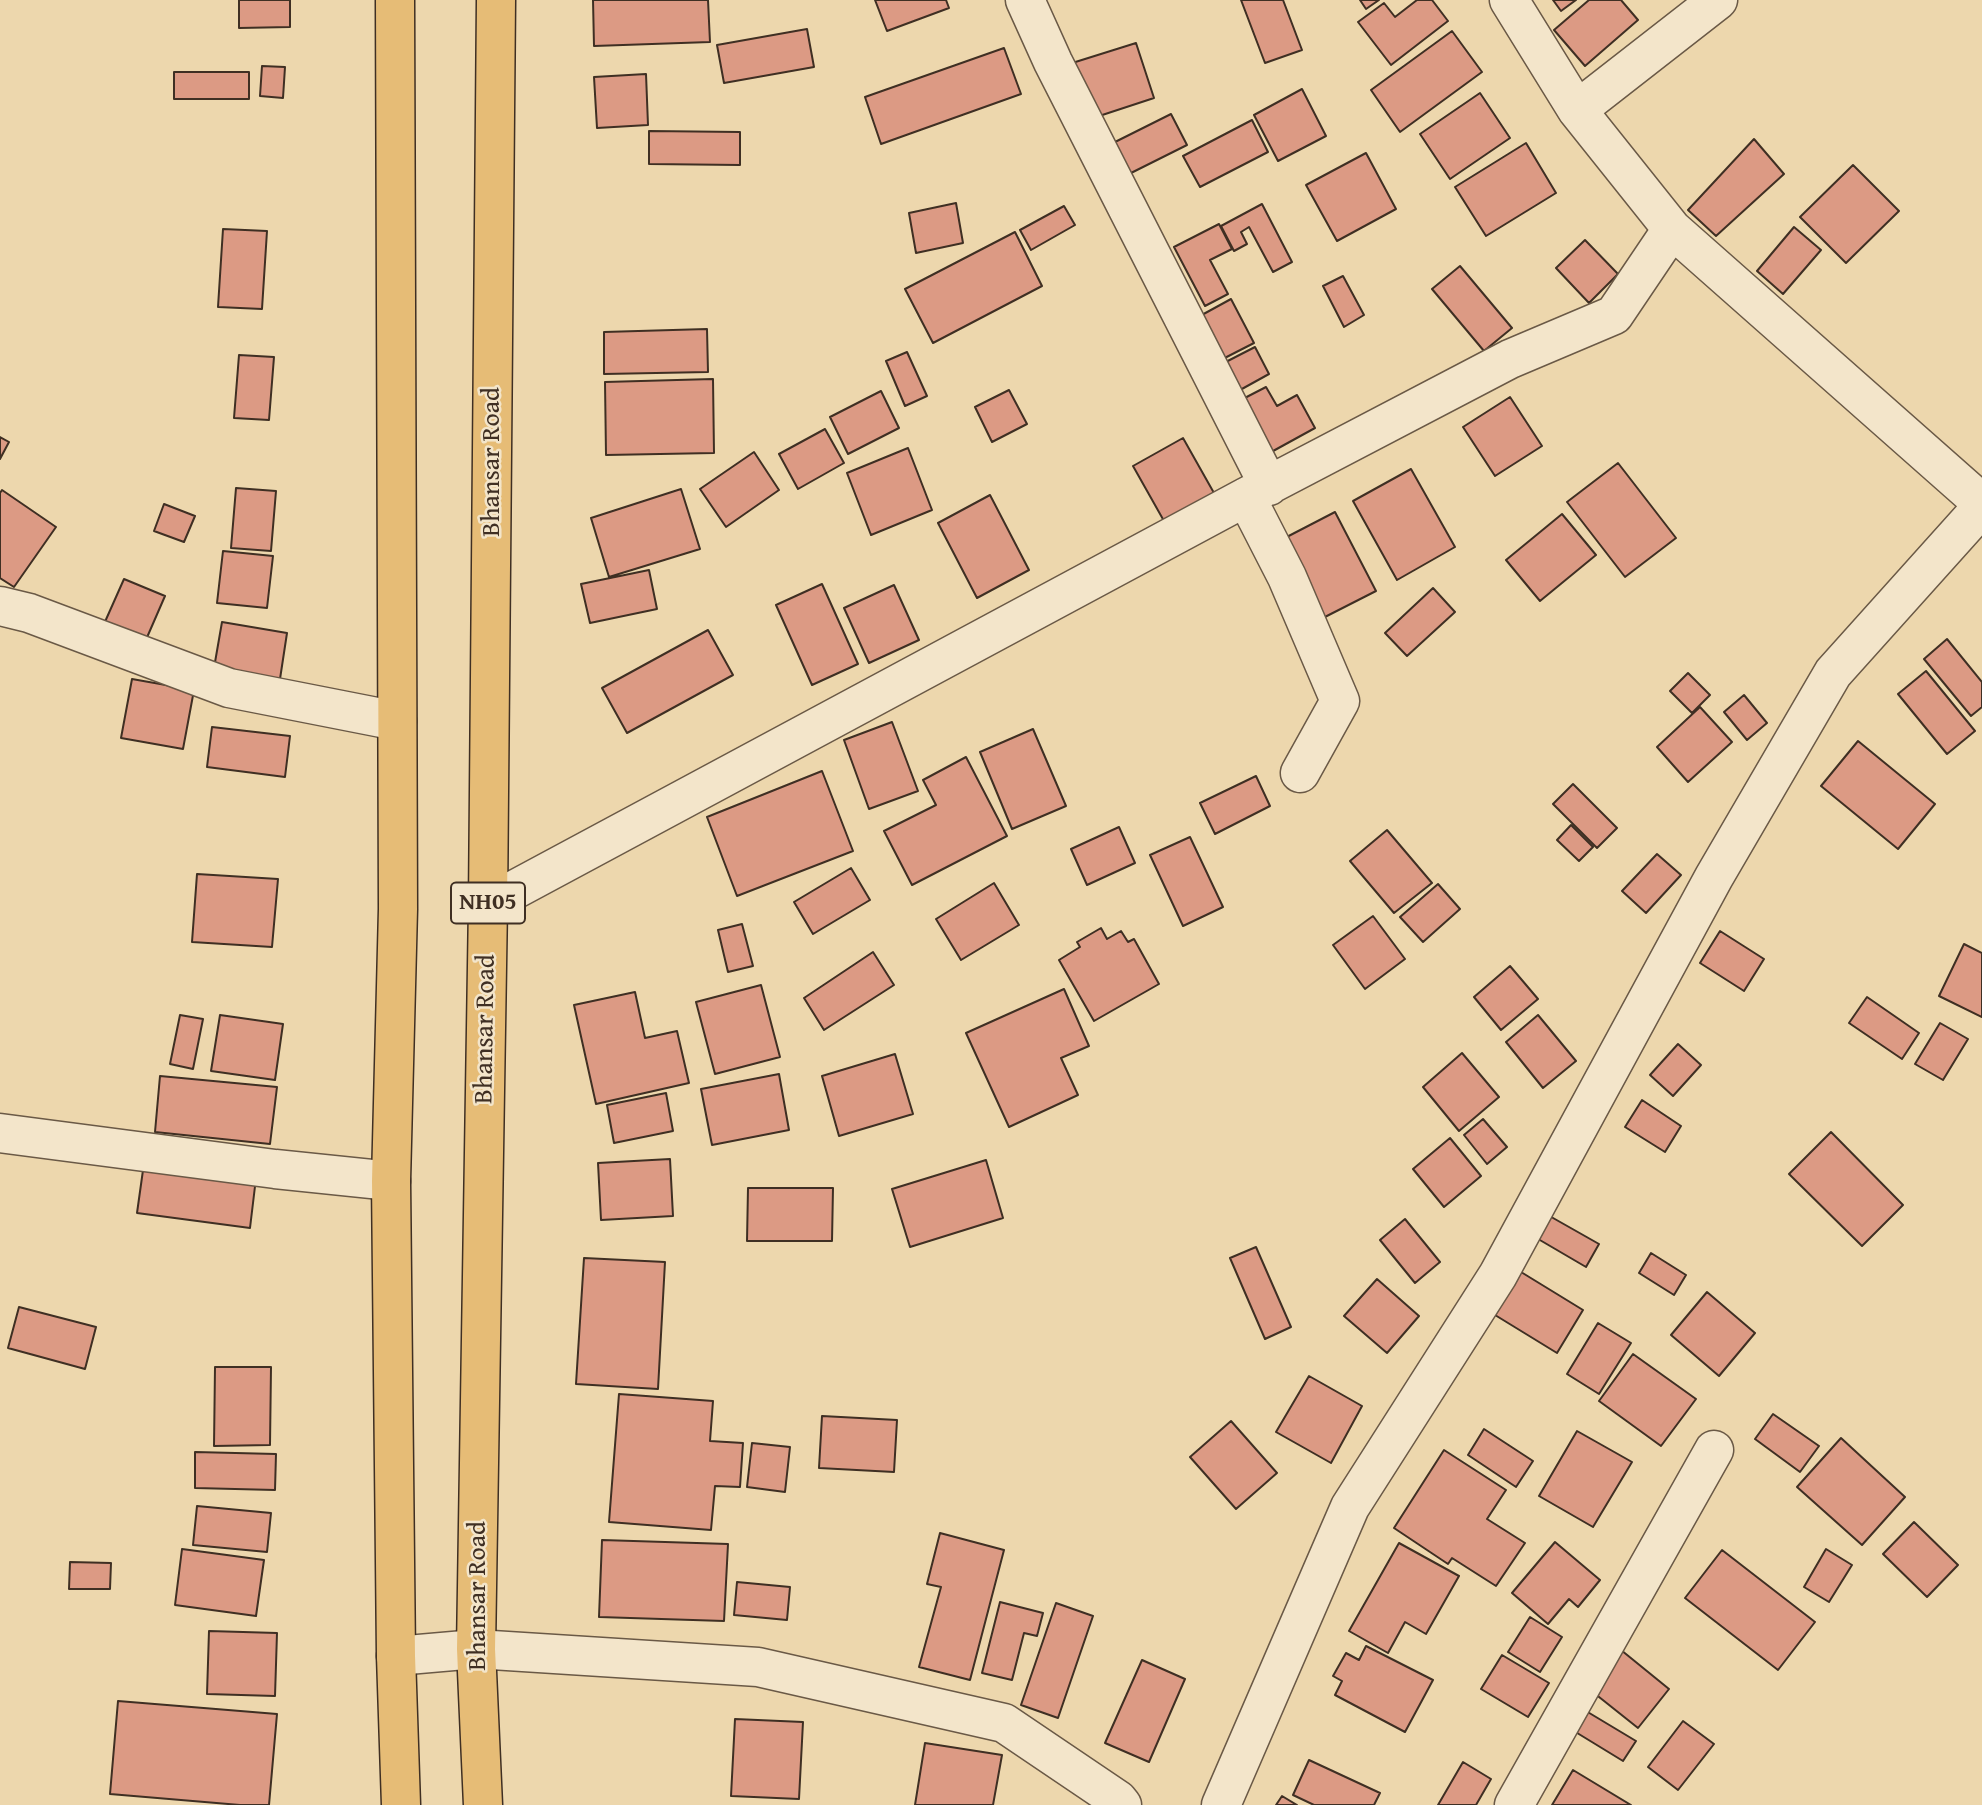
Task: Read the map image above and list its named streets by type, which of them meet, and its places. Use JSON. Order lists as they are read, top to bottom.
{
  "streets": {
    "highway": ["Bhansar Road", "NH05"]
  }
}
